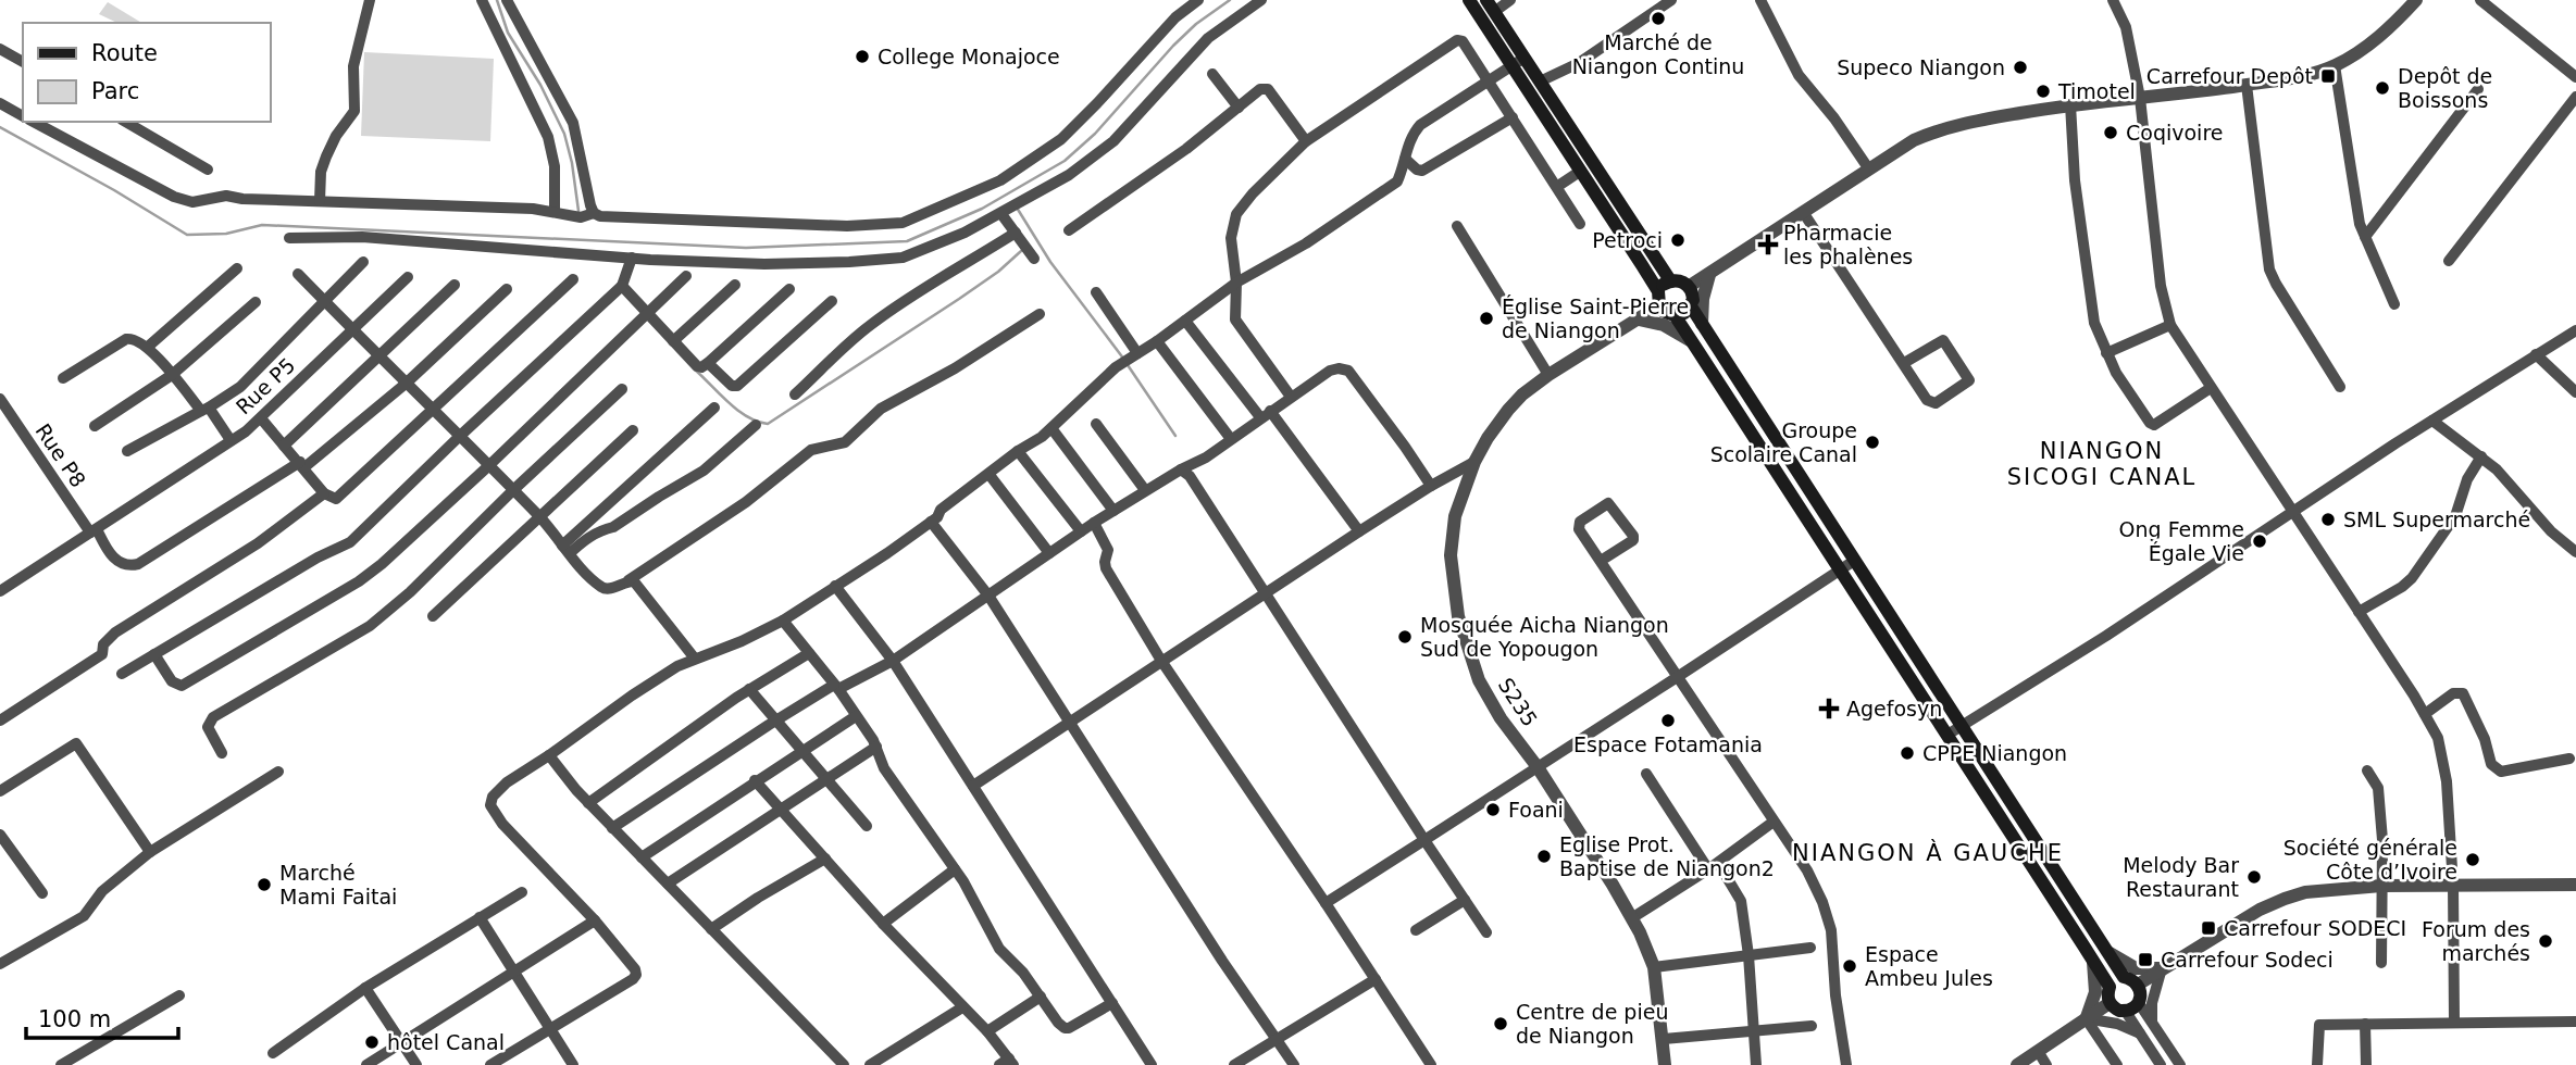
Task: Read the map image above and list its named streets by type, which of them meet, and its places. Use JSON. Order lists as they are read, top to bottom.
{
  "streets": {
    "street": ["Rue P5", "Rue P8", "S235"]
  },
  "crossings": [
    ["Rue P5", "Rue P8"]
  ],
  "districts": ["NIANGON SICOGI CANAL", "NIANGON À GAUCHE"],
  "places": {
    "other": [
      "Marché de Niangon Continu",
      "College Monajoce",
      "Supeco Niangon",
      "Depôt de Boissons",
      "Timotel",
      "Coqivoire",
      "Petroci",
      "Église Saint-Pierre de Niangon",
      "Groupe Scolaire Canal",
      "SML Supermarché",
      "Ong Femme Égale Vie",
      "Mosquée Aicha Niangon Sud de Yopougon",
      "Espace Fotamania",
      "CPPE Niangon",
      "Foani",
      "Eglise Prot. Baptise de Niangon2",
      "Société générale Côte d’Ivoire",
      "Melody Bar Restaurant",
      "Marché Mami Faitai",
      "Forum des marchés",
      "Espace Ambeu Jules",
      "Centre de pieu de Niangon",
      "hôtel Canal"
    ],
    "transit": ["Carrefour Depôt", "Carrefour SODECI", "Carrefour Sodeci"],
    "health": ["Pharmacie les phalènes", "Agefosyn"]
  },
  "legend": ["Route", "Parc"],
  "scale_bar": "100 m"
}
